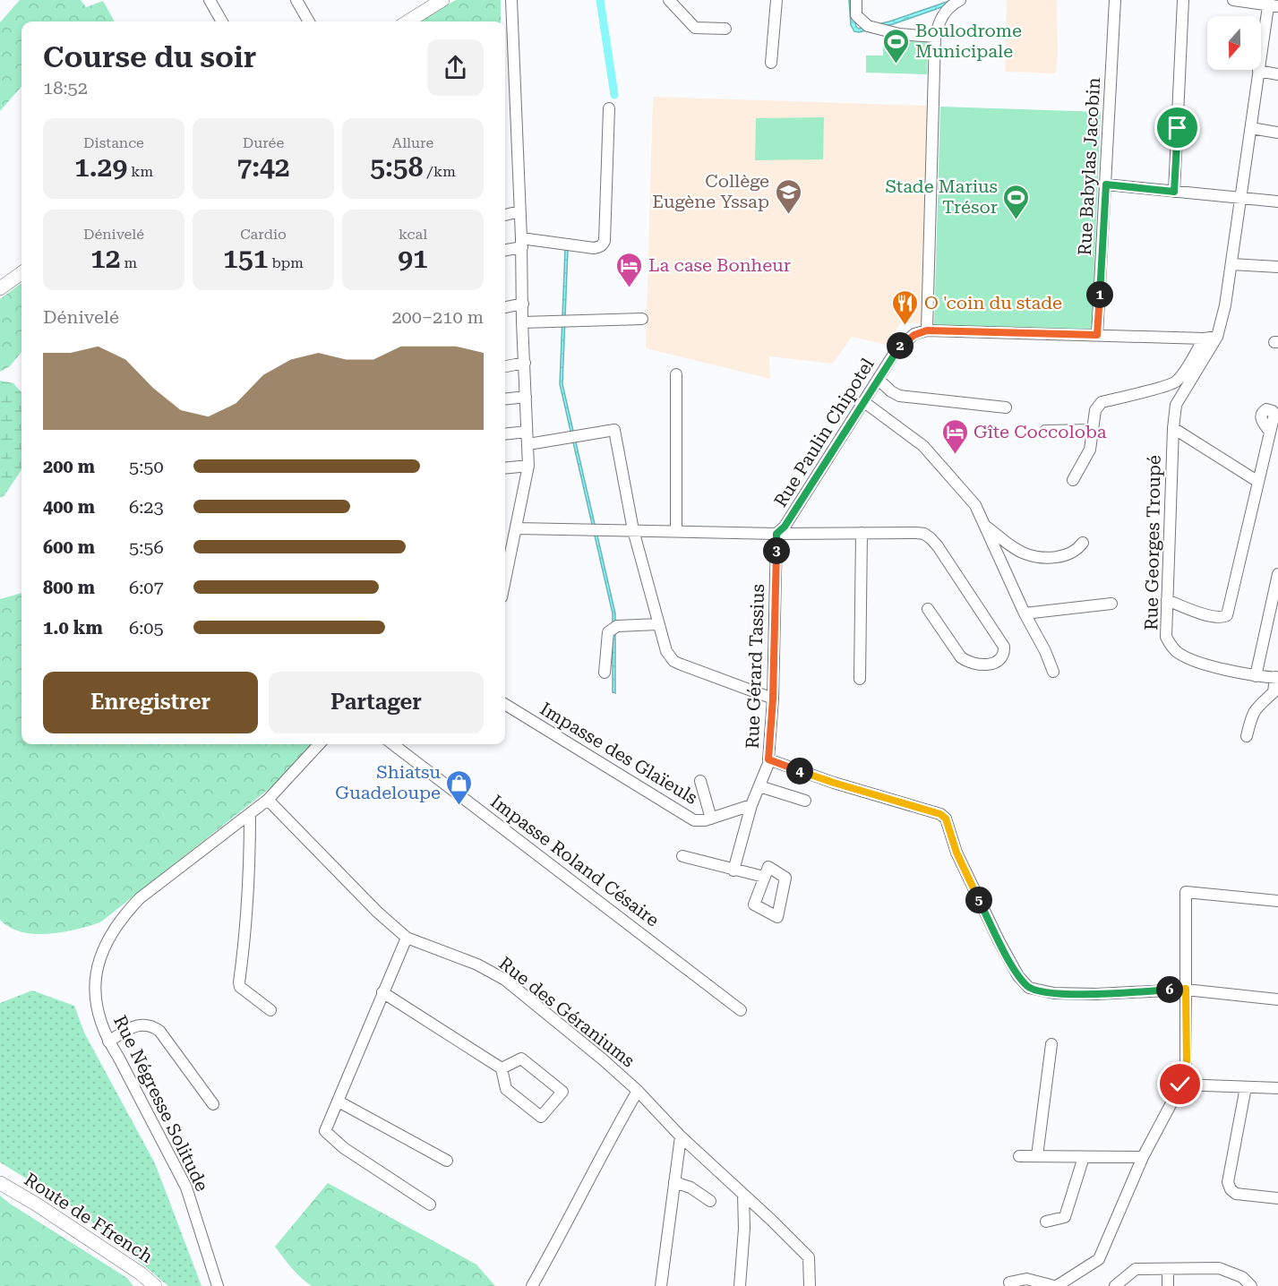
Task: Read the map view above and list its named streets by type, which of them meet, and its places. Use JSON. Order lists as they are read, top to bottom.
{
  "streets": {
    "main road": ["Route de Ffrench"],
    "street": [
      "Rue Babylas Jacobin",
      "Rue Paulin Chipotel",
      "Rue Georges Troupé",
      "Rue Gérard Tassius",
      "Impasse des Glaïeuls",
      "Impasse Roland Césaire",
      "Rue des Géraniums",
      "Rue Négresse Solitude"
    ]
  },
  "crossings": [
    ["Rue Babylas Jacobin", "Rue Paulin Chipotel"],
    ["Rue Paulin Chipotel", "Rue Georges Troupé"],
    ["Rue Paulin Chipotel", "Rue Gérard Tassius"],
    ["Rue des Géraniums", "Rue Négresse Solitude"]
  ],
  "places": {
    "sports": ["Boulodrome Municipale", "Stade Marius Trésor"],
    "school or university": ["Collège Eugène Yssap"],
    "hotel": ["La case Bonheur", "Gîte Coccoloba"],
    "restaurant": ["O 'coin du stade"],
    "shop": ["Shiatsu Guadeloupe"]
  },
  "north": "bottom",
  "page": {
    "heading": ["Course du soir", "18:52"],
    "stats": [
      ["Distance", "1.29 km"],
      ["Durée", "7:42"],
      ["Allure", "5:58 /km"],
      ["Dénivelé", "12 m"],
      ["Cardio", "151 bpm"],
      ["kcal", "91"]
    ],
    "pins": [
      "1",
      "2",
      "3",
      "4",
      "5",
      "6"
    ],
    "chart": ["Dénivelé", "200–210 m"],
    "list": [
      {
        "name": "200 m",
        "note": "5:50"
      },
      {
        "name": "400 m",
        "note": "6:23"
      },
      {
        "name": "600 m",
        "note": "5:56"
      },
      {
        "name": "800 m",
        "note": "6:07"
      },
      {
        "name": "1.0 km",
        "note": "6:05"
      }
    ],
    "buttons": ["Enregistrer", "Partager"]
  }
}
